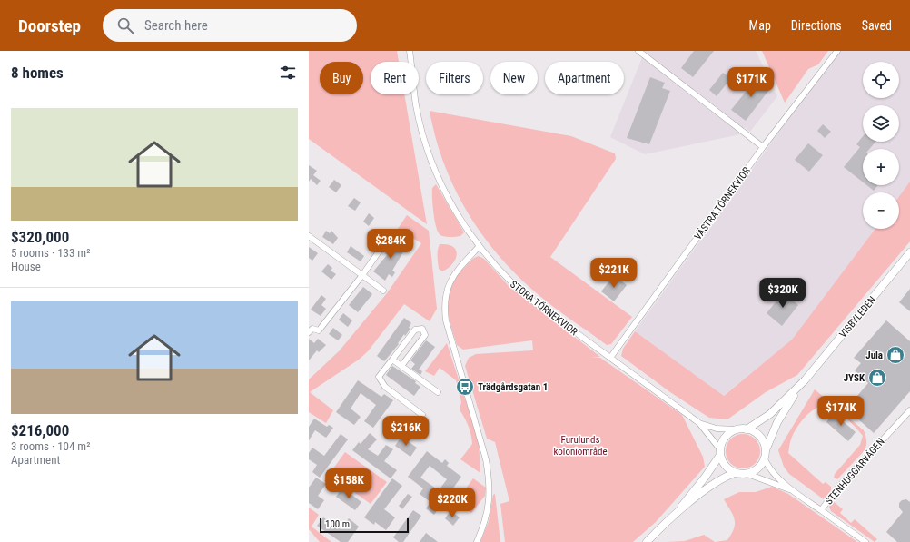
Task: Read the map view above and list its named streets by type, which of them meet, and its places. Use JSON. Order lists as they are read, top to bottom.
{
  "streets": {
    "main road": ["VISBYLEDEN"],
    "street": ["VÄSTRA TÖRNEKVIOR", "STORA TÖRNEKVIOR", "STENHUGGARVÄGEN"]
  },
  "crossings": [
    ["VÄSTRA TÖRNEKVIOR", "STORA TÖRNEKVIOR"]
  ],
  "parks": ["Furulunds koloniområde"],
  "places": {
    "shop": ["Jula", "JYSK"],
    "bus stop": ["Trädgårdsgatan 1"]
  },
  "scale_bar": "100 m",
  "page": {
    "header": "Doorstep",
    "search": "Search here",
    "nav": ["Map", "Directions", "Saved"],
    "heading": "8 homes",
    "map_buttons": ["+", "−"],
    "chip": [
      "Buy",
      "Rent",
      "Filters",
      "New",
      "Apartment"
    ],
    "price": [
      "$171K",
      "$284K",
      "$221K",
      "$320K",
      "$174K",
      "$216K",
      "$158K",
      "$220K"
    ],
    "list": [
      {
        "name": "$320,000",
        "note": "5 rooms · 133 m² · House"
      },
      {
        "name": "$216,000",
        "note": "3 rooms · 104 m² · Apartment"
      }
    ],
    "scale": "100 m"
  }
}
